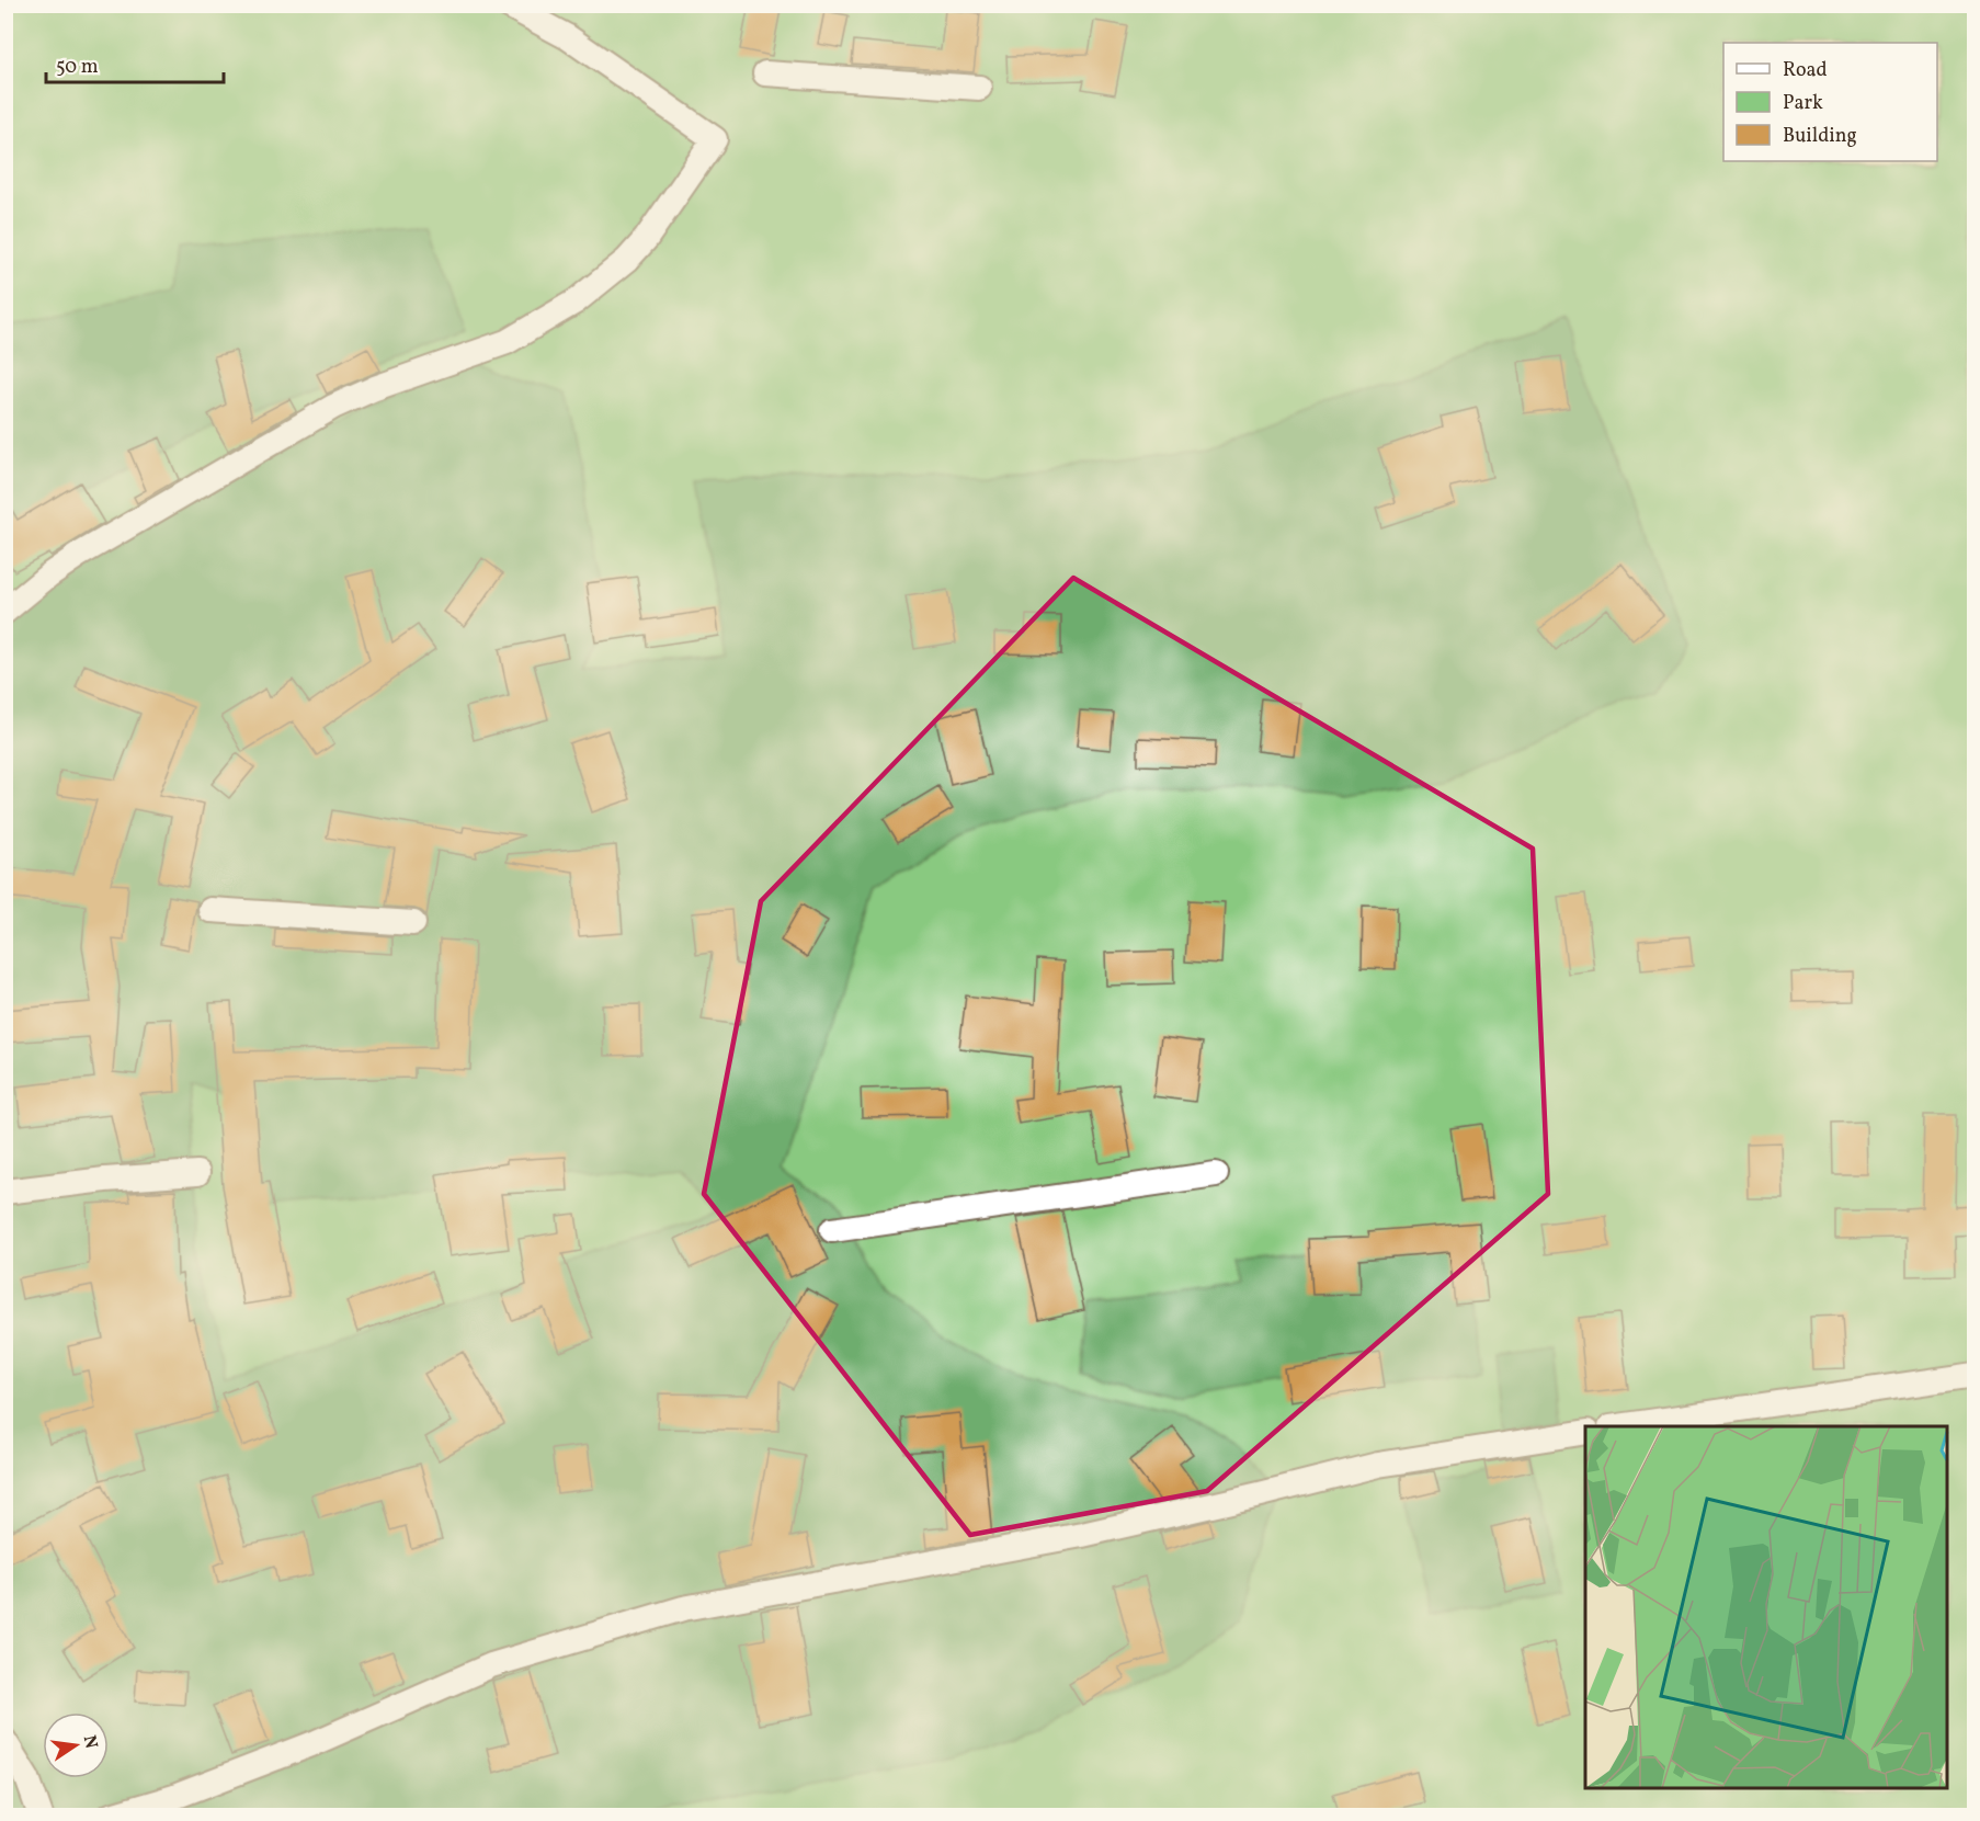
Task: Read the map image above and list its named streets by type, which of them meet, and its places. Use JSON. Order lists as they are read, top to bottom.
{
  "legend": ["Road", "Park", "Building"],
  "scale_bar": "50 m",
  "north": "right"
}
